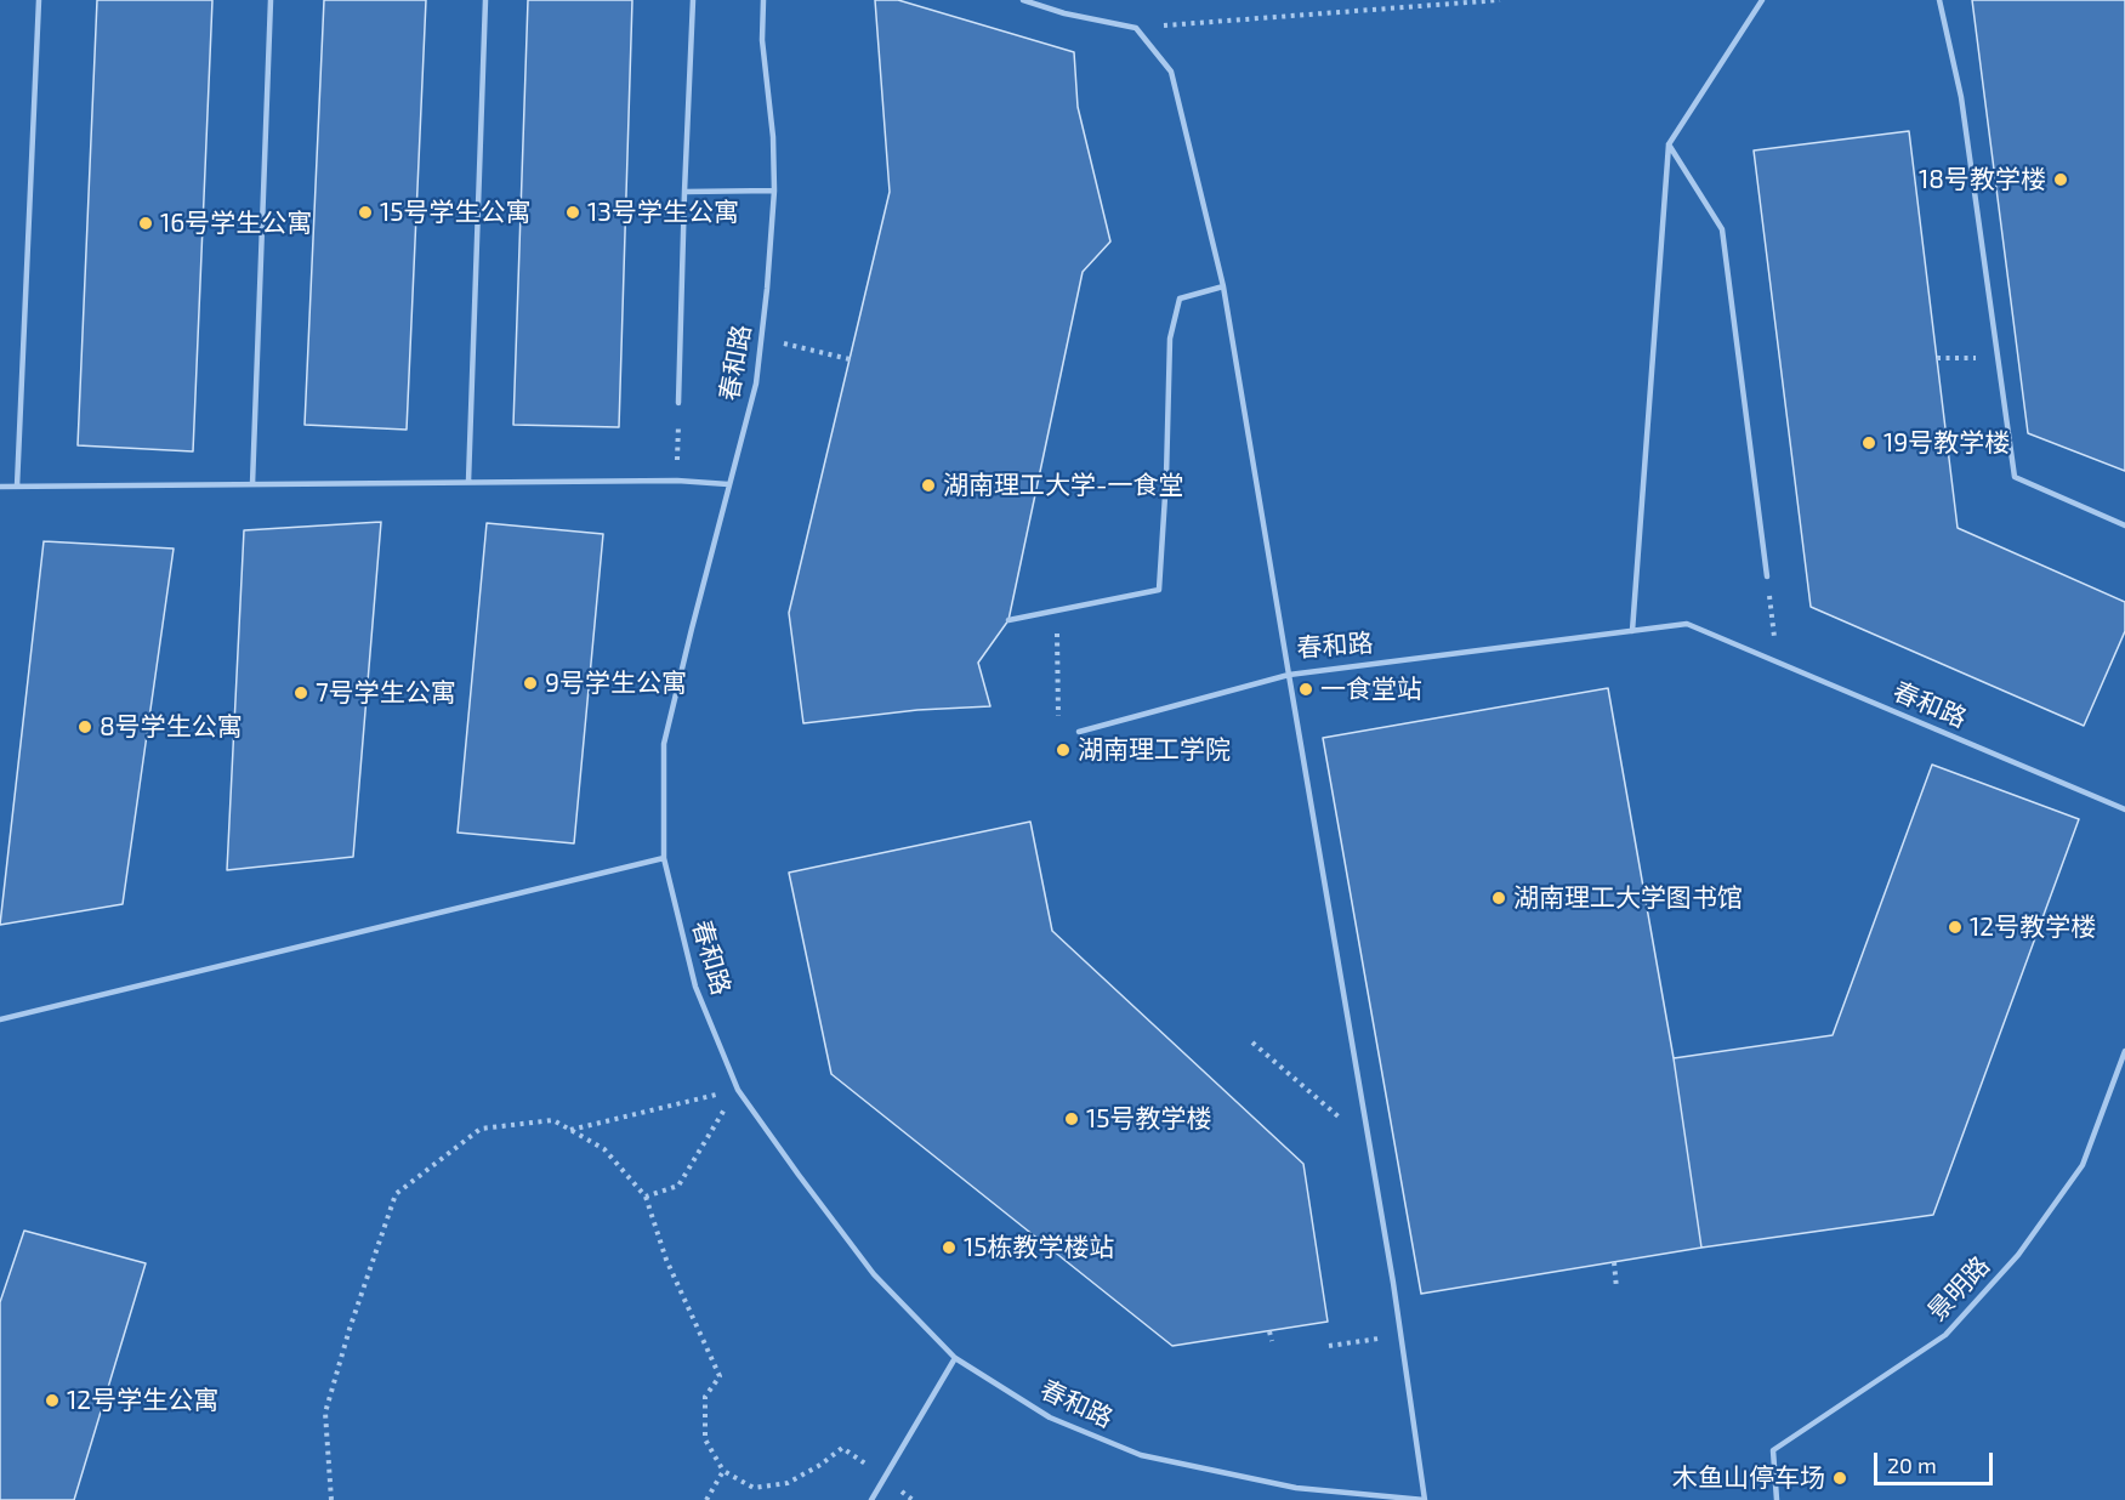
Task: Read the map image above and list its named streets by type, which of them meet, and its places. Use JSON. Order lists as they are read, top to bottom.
{
  "streets": {
    "lane": ["春和路", "景明路"]
  },
  "places": [
    "18号教学楼",
    "15号学生公寓",
    "13号学生公寓",
    "16号学生公寓",
    "19号教学楼",
    "湖南理工大学-一食堂",
    "9号学生公寓",
    "一食堂站",
    "7号学生公寓",
    "8号学生公寓",
    "湖南理工学院",
    "湖南理工大学图书馆",
    "12号教学楼",
    "15号教学楼",
    "15栋教学楼站",
    "12号学生公寓",
    "木鱼山停车场"
  ],
  "scale_bar": "20 m"
}
